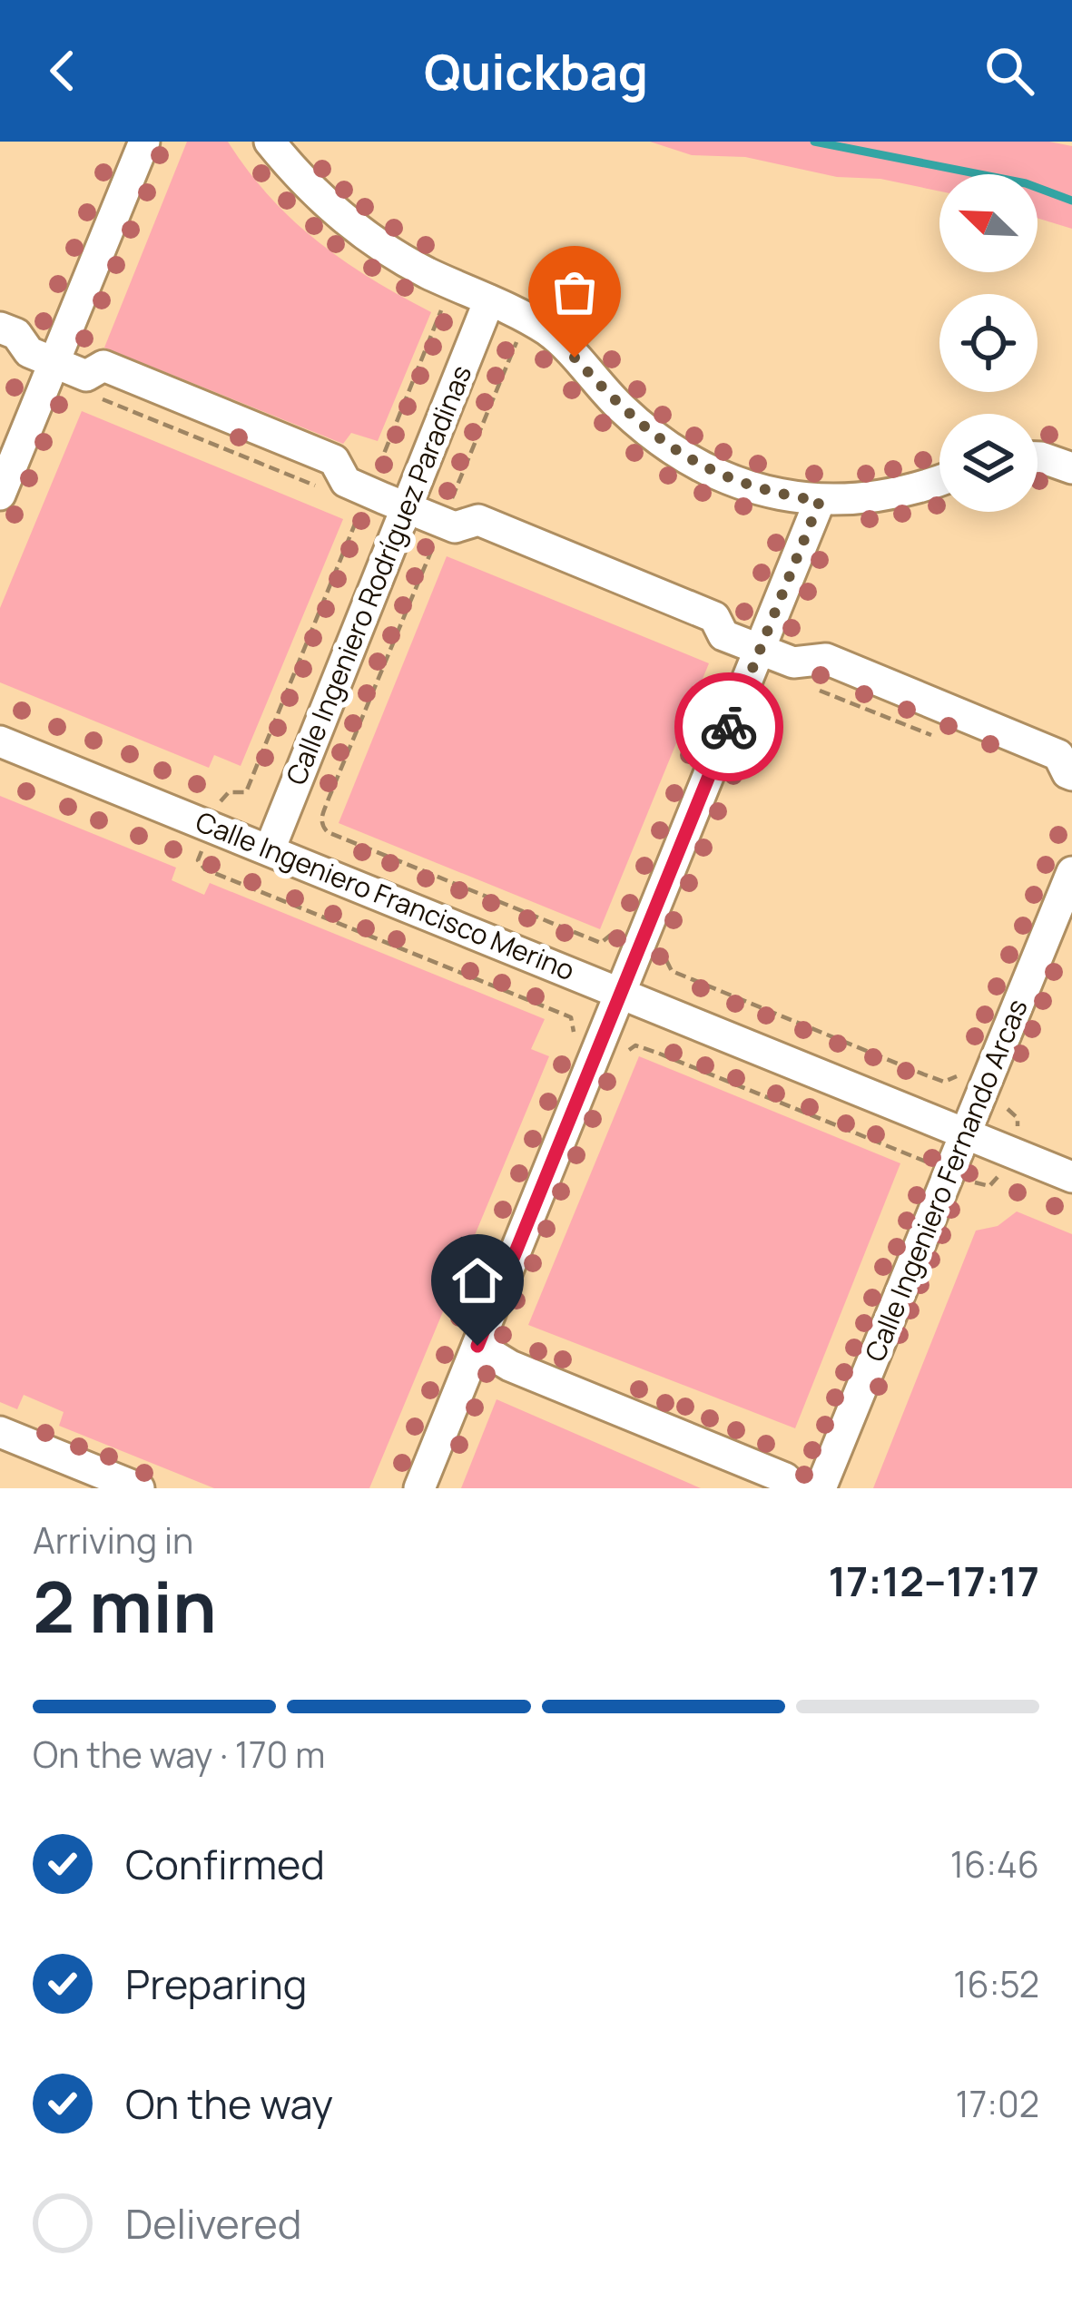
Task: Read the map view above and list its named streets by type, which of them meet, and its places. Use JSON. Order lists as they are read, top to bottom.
{
  "streets": {
    "street": ["Calle Ingeniero Rodríguez Paradinas", "Calle Ingeniero Francisco Merino", "Calle Ingeniero Fernando Arcas"]
  },
  "crossings": [
    ["Calle Ingeniero Rodríguez Paradinas", "Calle Ingeniero Francisco Merino"],
    ["Calle Ingeniero Francisco Merino", "Calle Ingeniero Fernando Arcas"]
  ],
  "north": "top left",
  "page": {
    "header": "Quickbag",
    "heading": ["2 min", "Arriving in", "17:12–17:17"],
    "bar": "On the way · 170 m",
    "list": [
      ["Confirmed", "16:46"],
      ["Preparing", "16:52"],
      ["On the way", "17:02"],
      "Delivered"
    ]
  }
}
